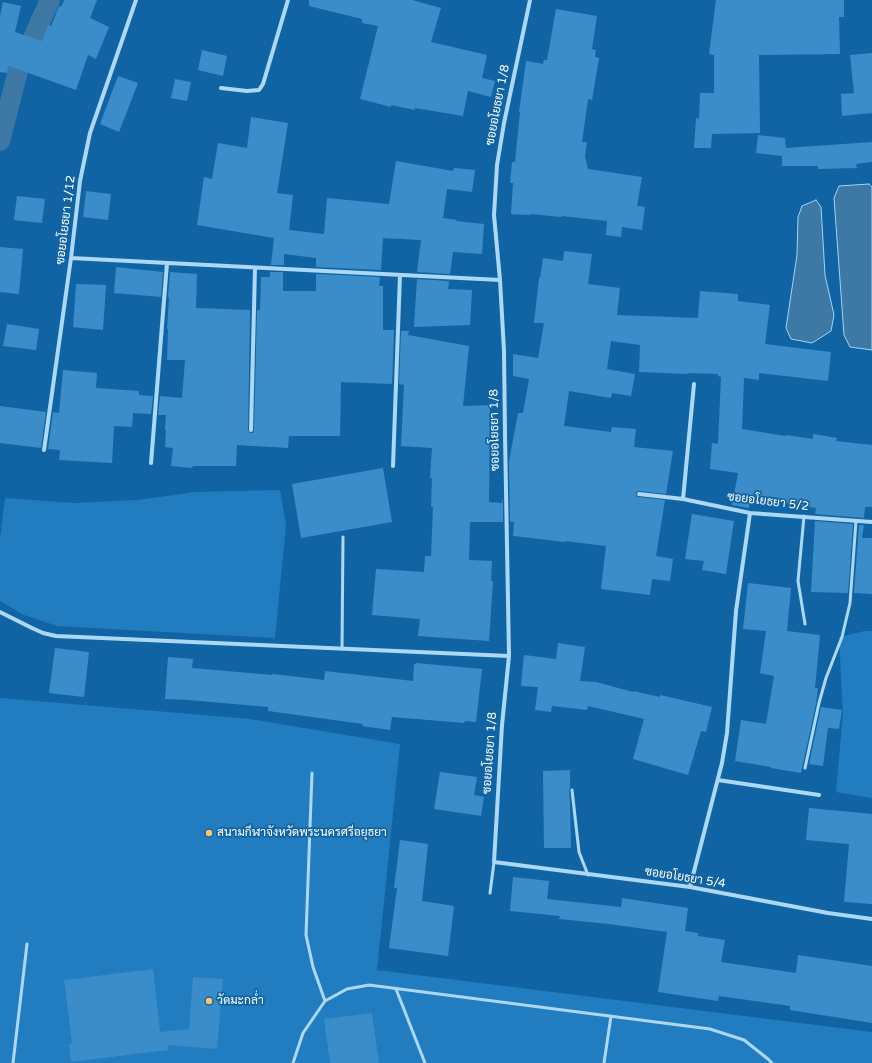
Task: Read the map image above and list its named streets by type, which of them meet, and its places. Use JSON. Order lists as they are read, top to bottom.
{
  "streets": {
    "street": [
      "ซอยอโยธยา 1/8",
      "ซอยอโยธยา 1/12",
      "ซอยอโยธยา 5/2",
      "ซอยอโยธยา 5/4"
    ]
  },
  "crossings": [
    ["ซอยอโยธยา 1/8", "ซอยอโยธยา 5/4"]
  ],
  "places": ["สนามกีฬาจังหวัดพระนครศรีอยุธยา", "วัดมะกล่ำ"]
}
